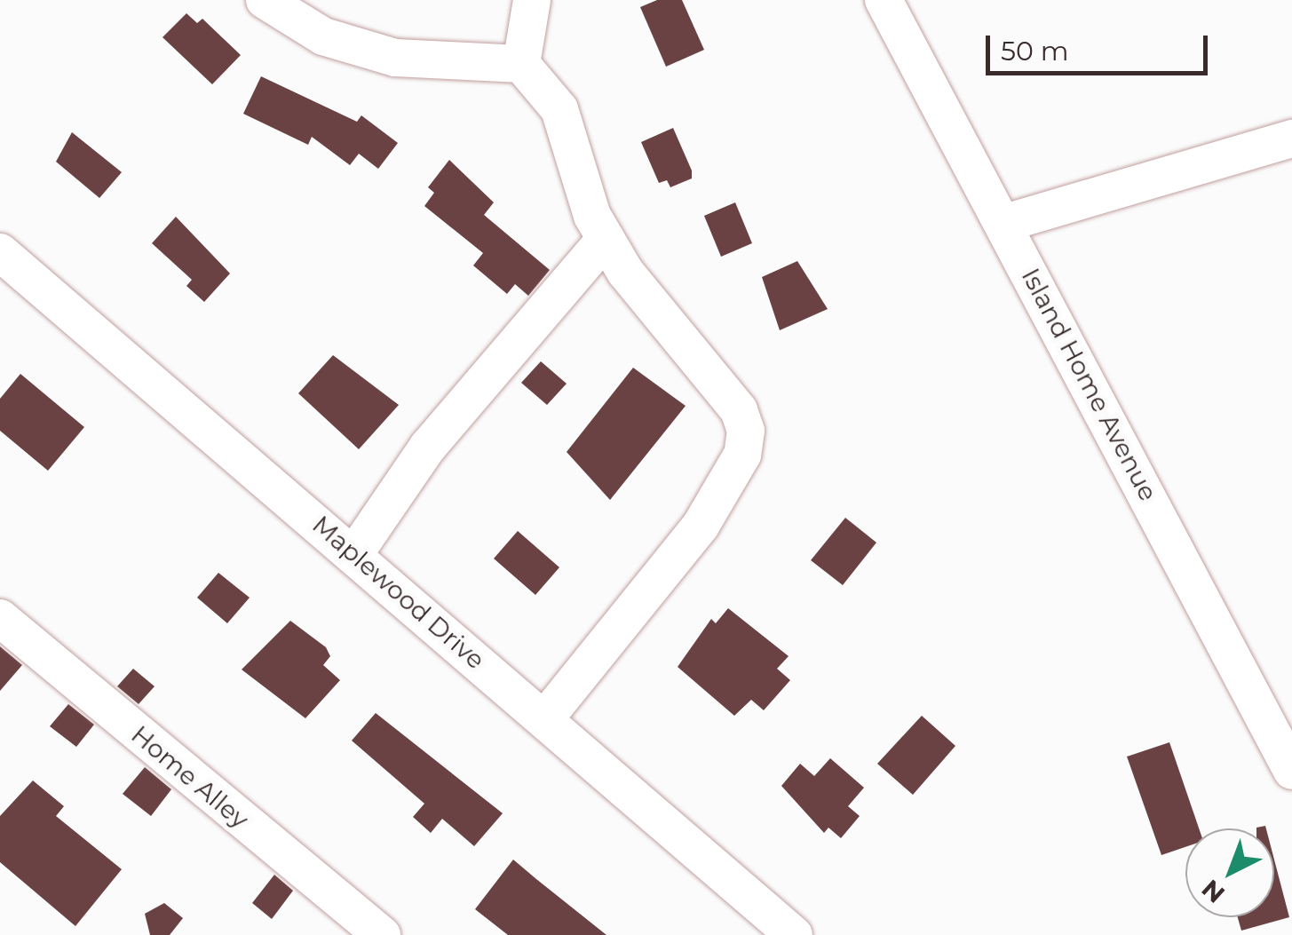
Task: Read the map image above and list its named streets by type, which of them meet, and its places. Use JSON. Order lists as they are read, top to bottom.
{
  "streets": {
    "street": ["Island Home Avenue", "Maplewood Drive", "Home Alley"]
  },
  "scale_bar": "50 m",
  "north": "bottom left"
}
